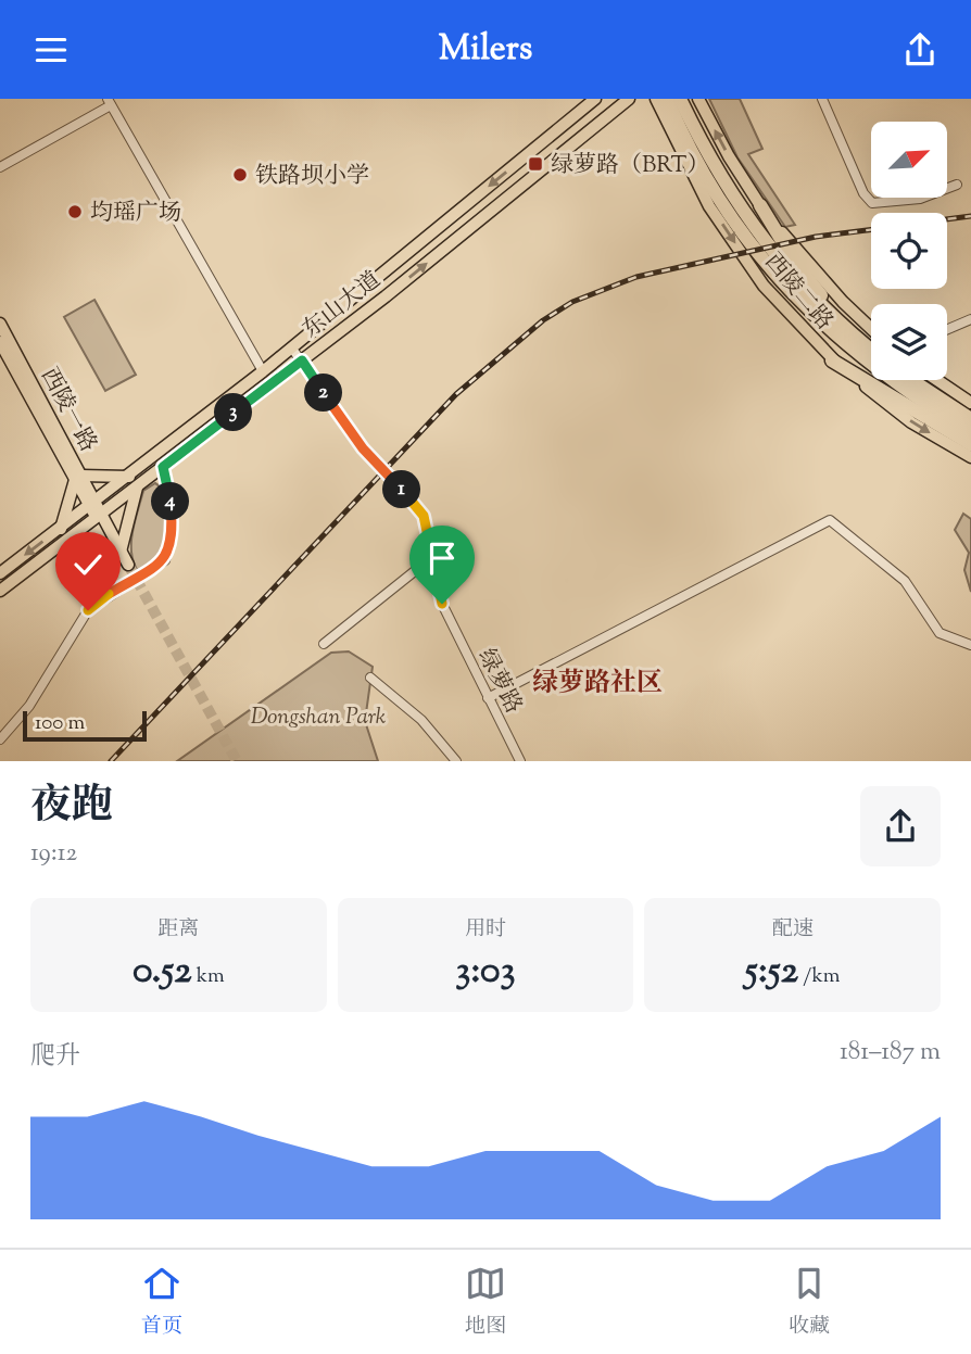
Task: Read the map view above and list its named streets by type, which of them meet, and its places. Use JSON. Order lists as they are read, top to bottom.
{
  "streets": {
    "main road": ["西陵二路", "东山大道", "西陵一路"],
    "street": ["绿萝路"]
  },
  "crossings": [
    ["东山大道", "西陵一路"],
    ["东山大道", "绿萝路"]
  ],
  "districts": ["绿萝路社区"],
  "parks": ["Dongshan Park"],
  "places": {
    "transit": ["绿萝路（BRT）"],
    "other": ["铁路坝小学", "均瑶广场"]
  },
  "scale_bar": "100 m",
  "north": "top right",
  "page": {
    "header": "Milers",
    "pins": [
      "2",
      "3",
      "1",
      "4"
    ],
    "scale": "100 m",
    "heading": ["夜跑", "19:12"],
    "stats": [
      ["距离", "0.52 km"],
      ["用时", "3:03"],
      ["配速", "5:52 /km"]
    ],
    "chart": ["爬升", "181–187 m"],
    "tabs": ["首页", "地图", "收藏"]
  }
}
